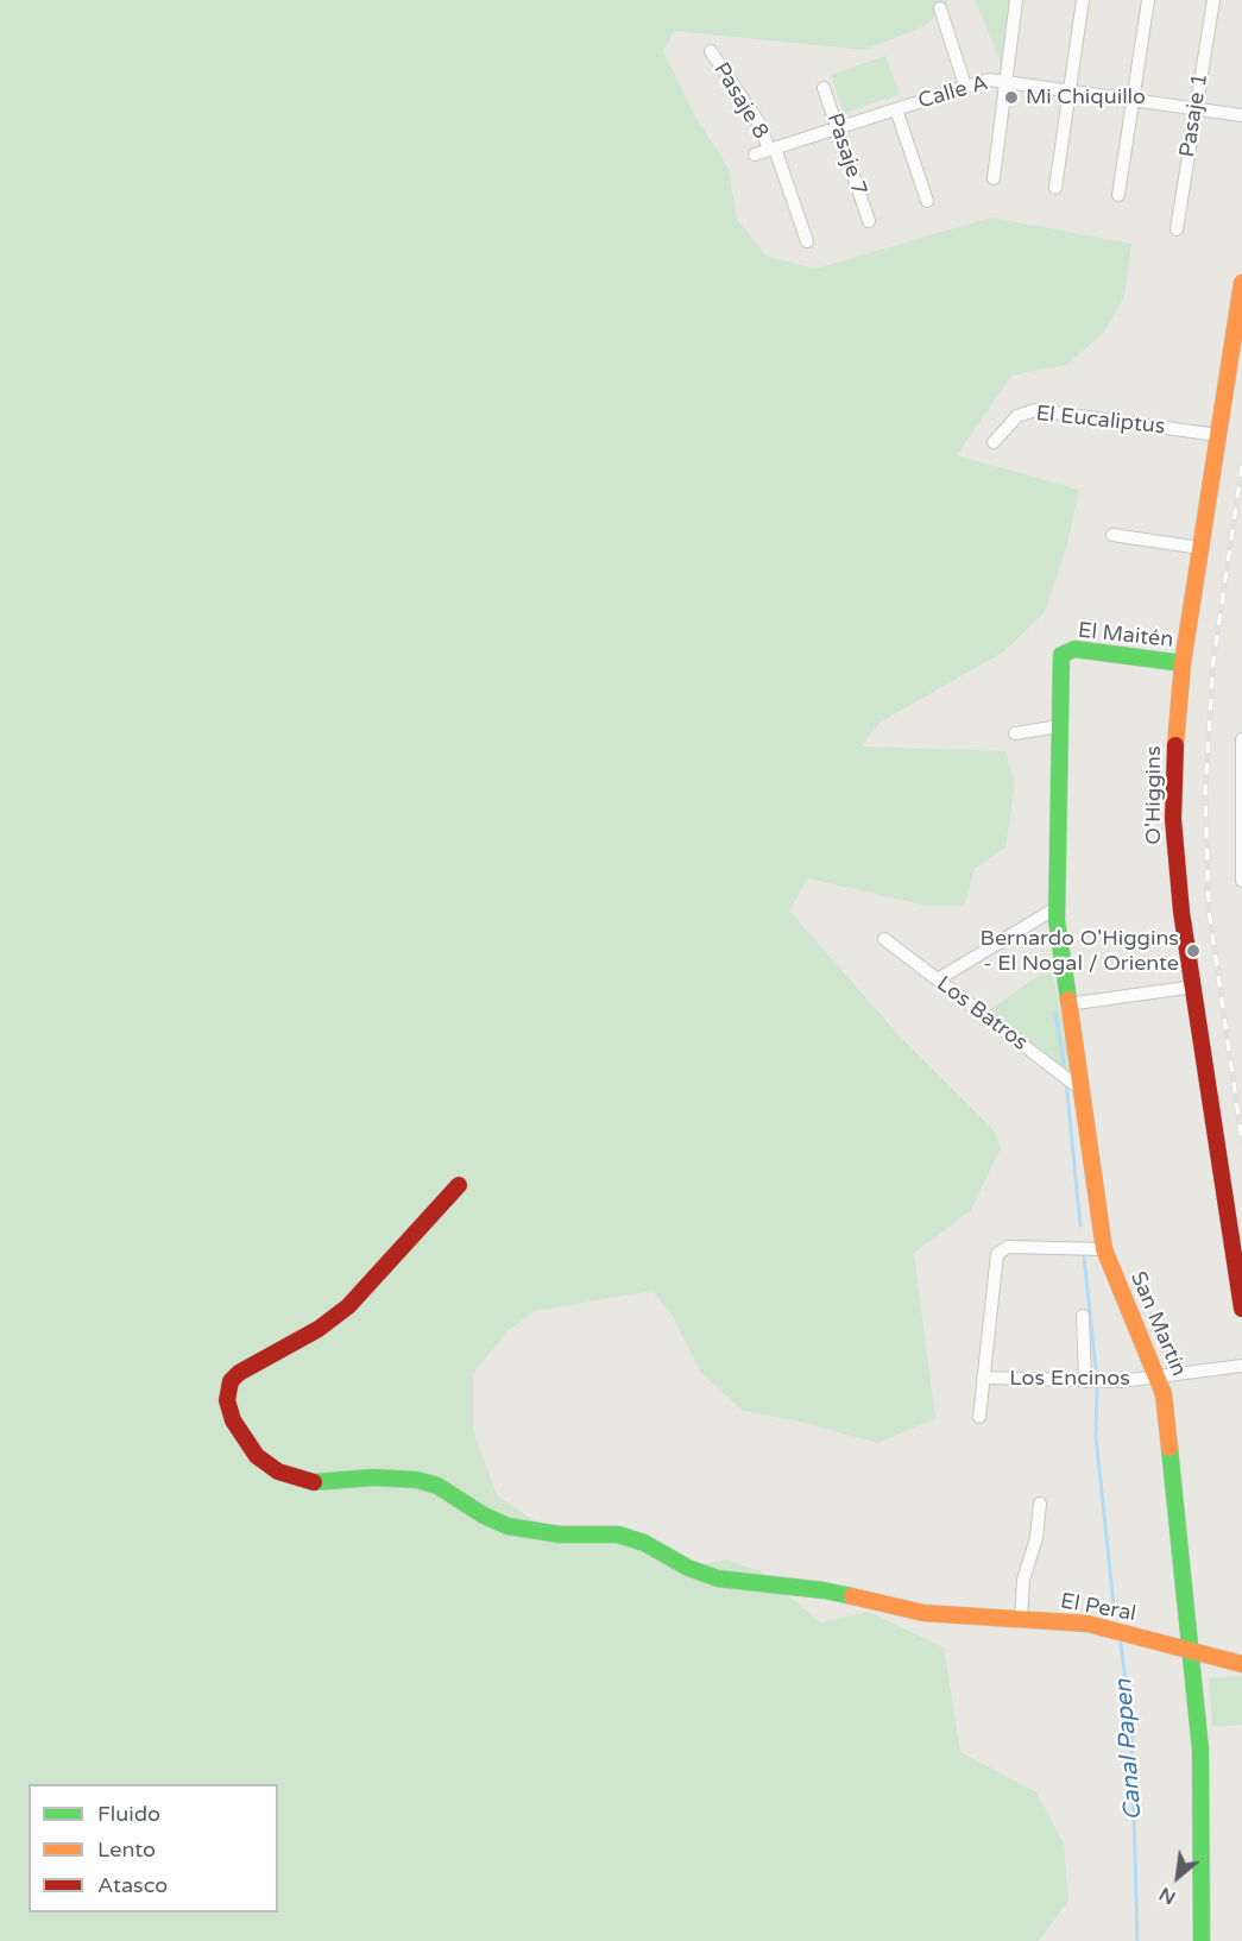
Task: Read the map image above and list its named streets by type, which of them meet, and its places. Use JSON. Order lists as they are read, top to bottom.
{
  "streets": {
    "street": [
      "Calle A",
      "Pasaje 8",
      "Pasaje 1",
      "Pasaje 7",
      "El Eucaliptus",
      "El Maitén",
      "O'Higgins",
      "Los Batros",
      "San Martín",
      "Los Encinos",
      "El Peral"
    ]
  },
  "crossings": [
    ["Calle A", "Pasaje 8"],
    ["Calle A", "Pasaje 1"],
    ["Calle A", "Pasaje 7"],
    ["El Eucaliptus", "O'Higgins"],
    ["El Maitén", "O'Higgins"],
    ["El Maitén", "San Martín"],
    ["Los Batros", "San Martín"],
    ["San Martín", "Los Encinos"],
    ["San Martín", "El Peral"]
  ],
  "water": ["Canal Papen"],
  "places": ["Mi Chiquillo", "Bernardo O'Higgins - El Nogal / Oriente"],
  "legend": ["Fluido", "Lento", "Atasco"],
  "north": "bottom left"
}
